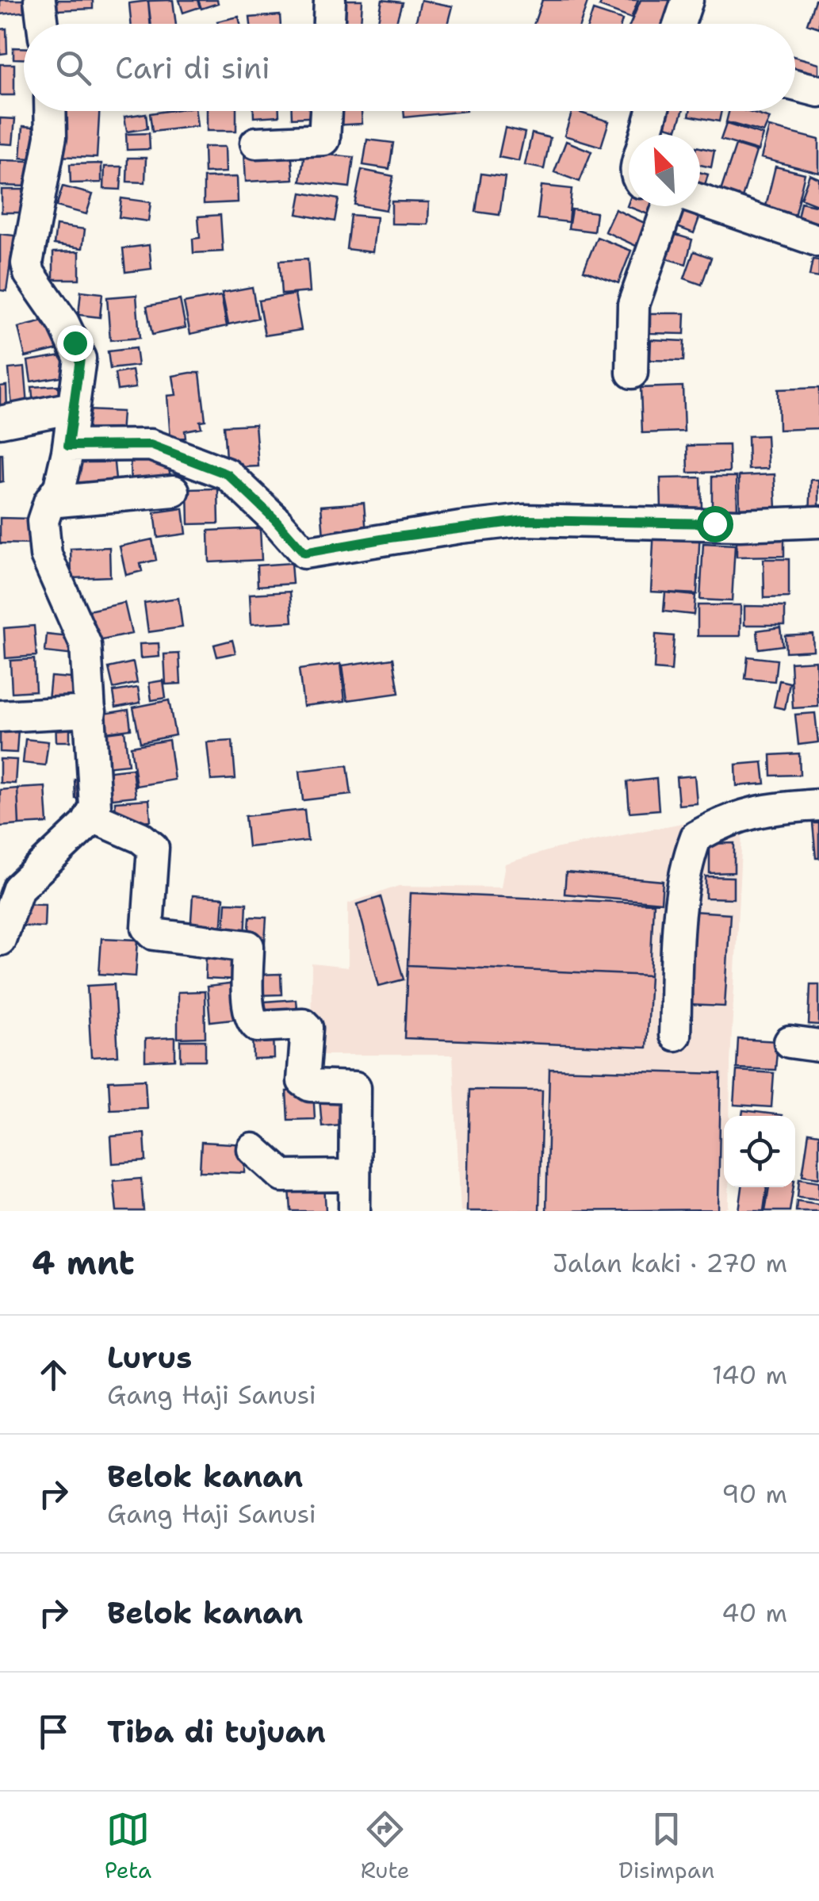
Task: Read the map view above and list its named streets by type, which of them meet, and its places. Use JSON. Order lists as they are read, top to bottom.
{
  "north": "top left",
  "page": {
    "search": "Cari di sini",
    "heading": ["4 mnt", "Jalan kaki · 270 m"],
    "list": [
      ["Lurus", "Gang Haji Sanusi", "140 m"],
      ["Belok kanan", "Gang Haji Sanusi", "90 m"],
      ["Belok kanan", "40 m"],
      "Tiba di tujuan"
    ],
    "nav": ["Peta", "Rute", "Disimpan"]
  }
}
